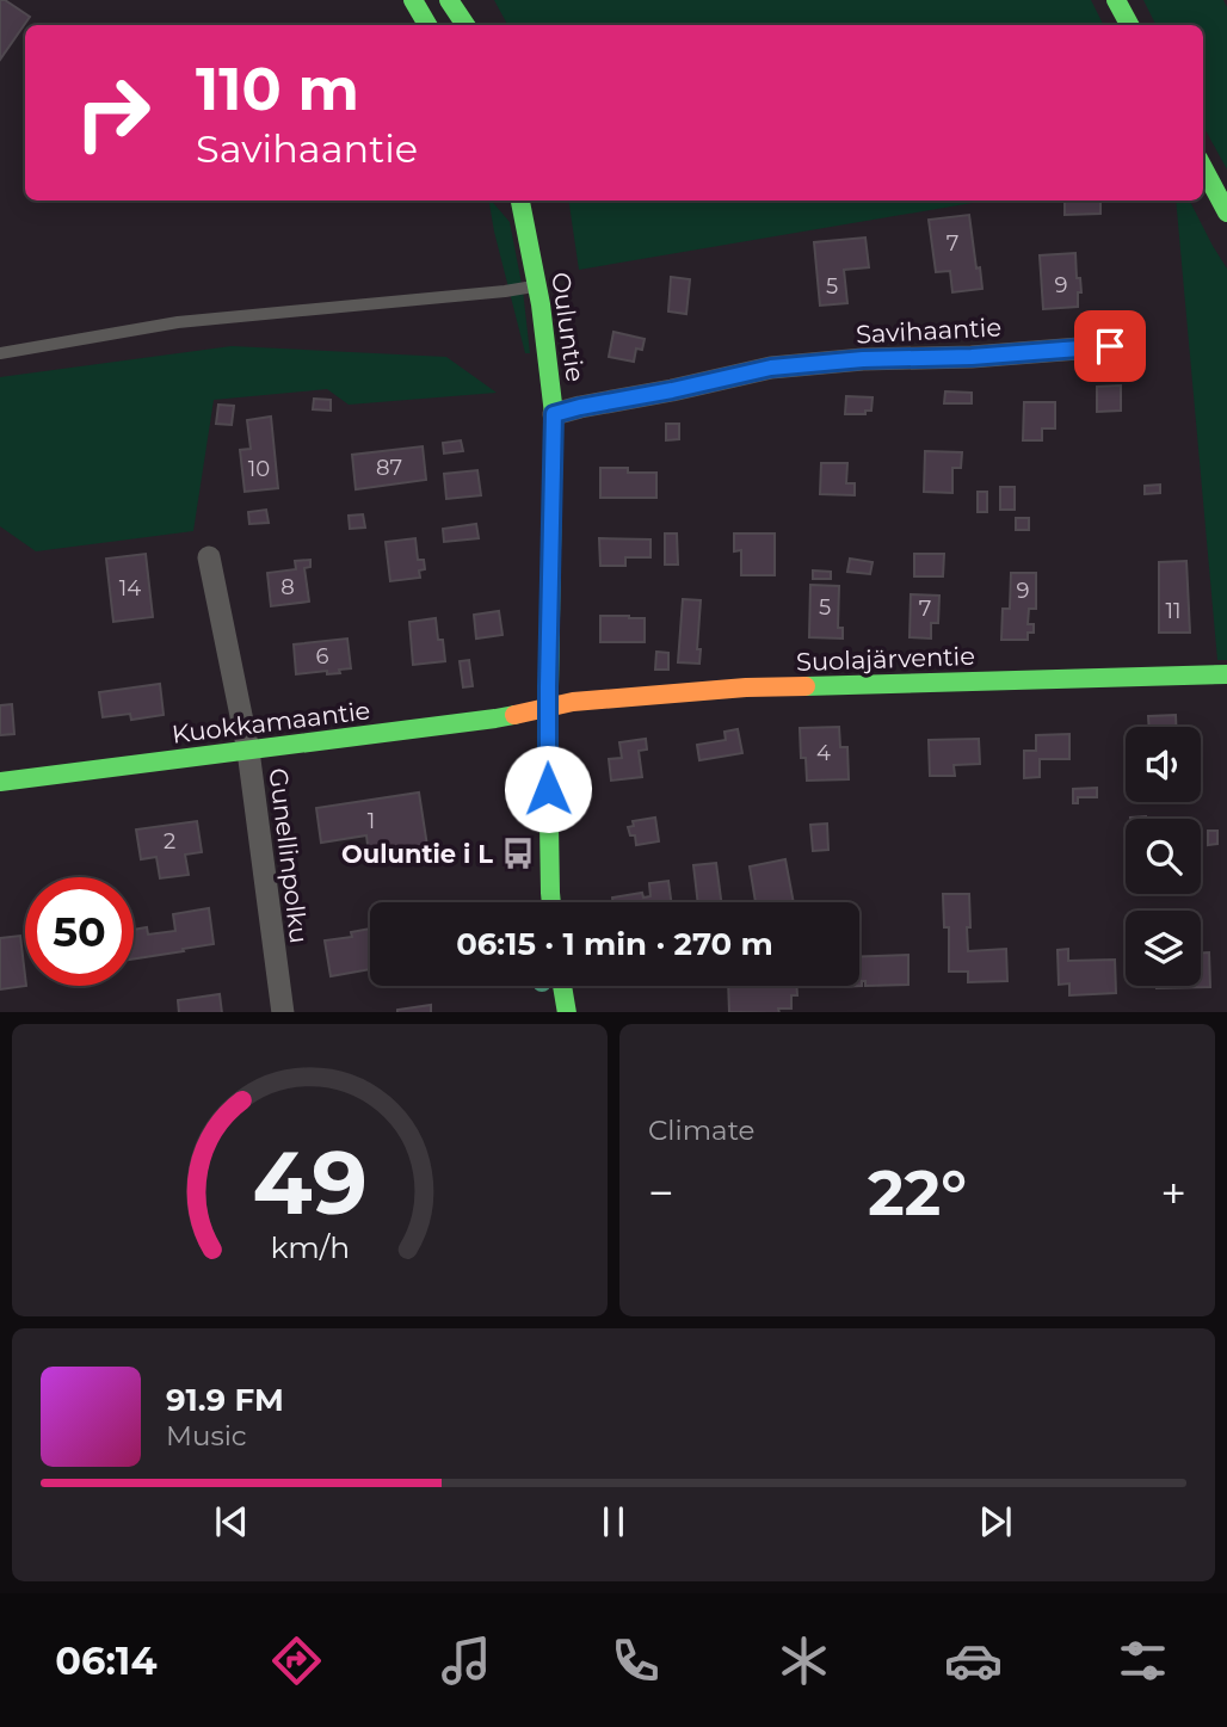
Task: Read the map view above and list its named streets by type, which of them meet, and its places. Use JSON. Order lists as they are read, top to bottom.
{
  "streets": {
    "main road": ["Ouluntie", "Suolajärventie", "Kuokkamaantie"],
    "street": ["Savihaantie", "Gunellinpolku"]
  },
  "crossings": [
    ["Ouluntie", "Savihaantie"],
    ["Ouluntie", "Suolajärventie"],
    ["Ouluntie", "Kuokkamaantie"],
    ["Suolajärventie", "Kuokkamaantie"],
    ["Kuokkamaantie", "Gunellinpolku"]
  ],
  "places": {
    "bus stop": ["Ouluntie i L"]
  },
  "house_numbers": [
    "7",
    "9",
    "5",
    "87",
    "10",
    "8",
    "14",
    "9",
    "5",
    "7",
    "11",
    "6",
    "4",
    "1",
    "2"
  ],
  "page": {
    "turn": ["110 m", "Savihaantie"],
    "limit": "50",
    "trip": "06:15 · 1 min · 270 m",
    "tile": "Climate",
    "heat": ["−", "22°", "+"],
    "song": ["91.9 FM", "Music"],
    "tabs": "06:14",
    "gauge": ["49", "km/h"]
  }
}
